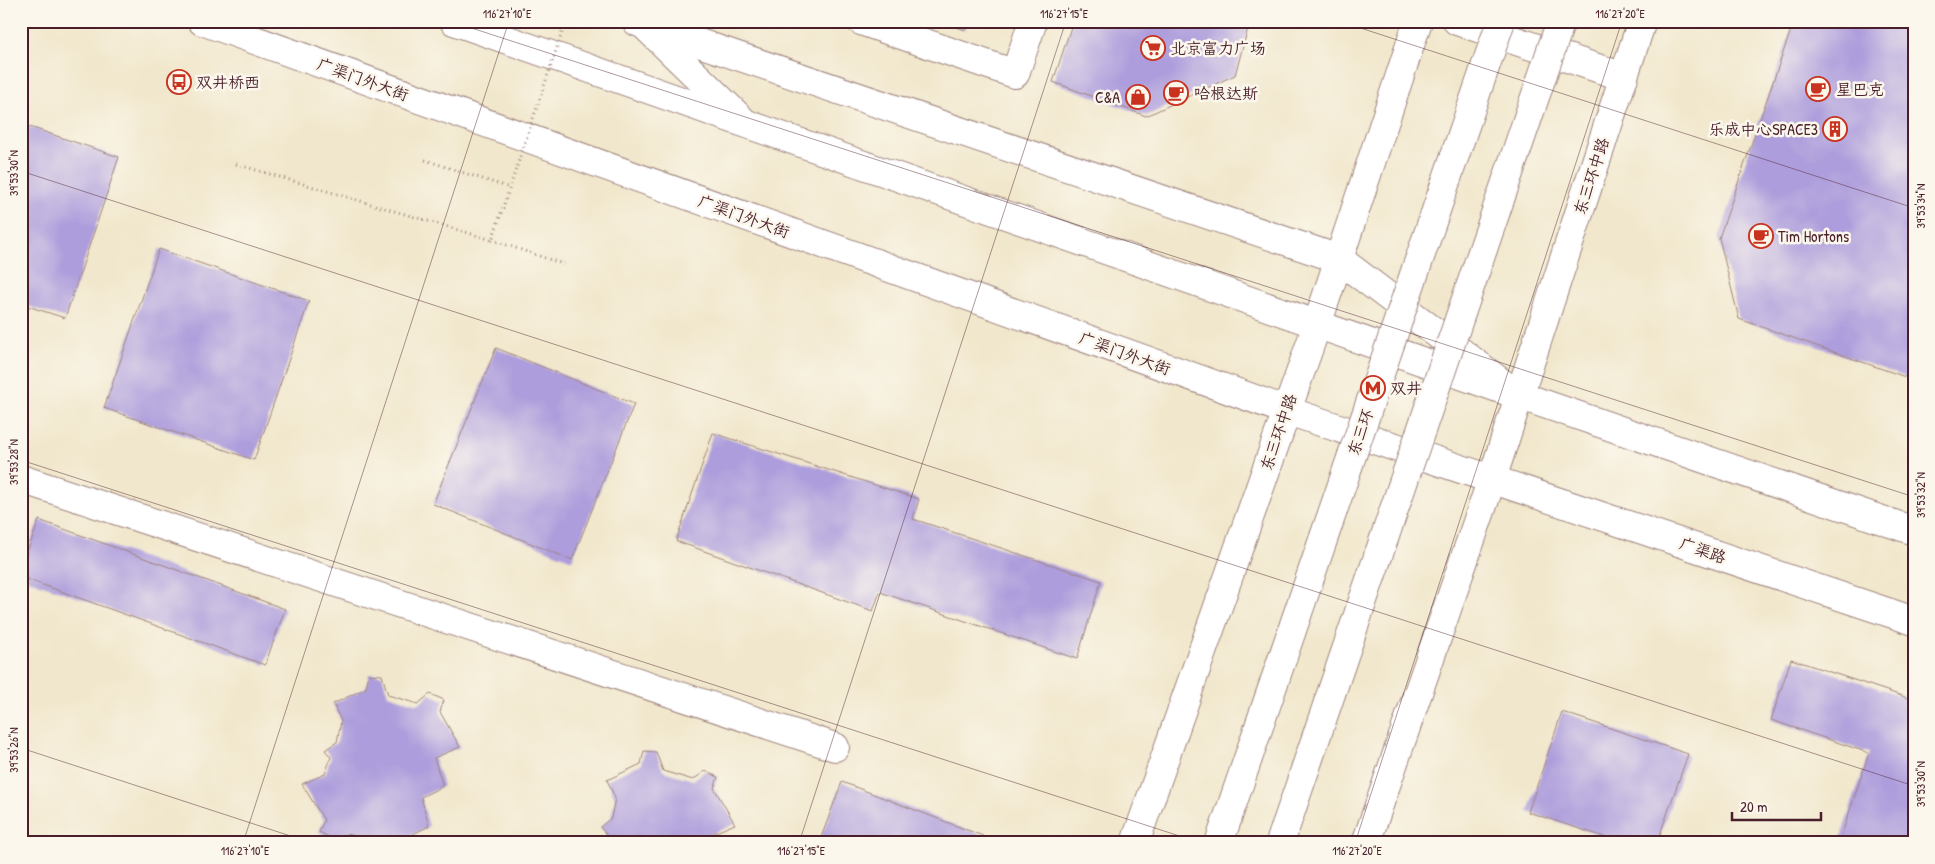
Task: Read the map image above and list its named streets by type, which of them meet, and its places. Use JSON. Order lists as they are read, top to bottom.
{
  "streets": {
    "main road": [
      "广渠门外大街",
      "东三环中路",
      "东三环",
      "广渠路"
    ]
  },
  "crossings": [
    ["广渠门外大街", "东三环中路"],
    ["广渠门外大街", "广渠路"],
    ["东三环中路", "广渠路"]
  ],
  "places": {
    "supermarket": ["北京富力广场"],
    "bus stop": ["双井桥西"],
    "cafe": ["星巴克", "哈根达斯", "Tim Hortons"],
    "shop": ["C&A"],
    "building": ["乐成中心SPACE3"],
    "metro station": ["双井"]
  },
  "scale_bar": "20 m",
  "coordinates": [
    "116°27'10\"E",
    "116°27'15\"E",
    "116°27'20\"E",
    "39°53'30\"N",
    "39°53'34\"N",
    "39°53'28\"N",
    "39°53'32\"N",
    "39°53'26\"N"
  ]
}
